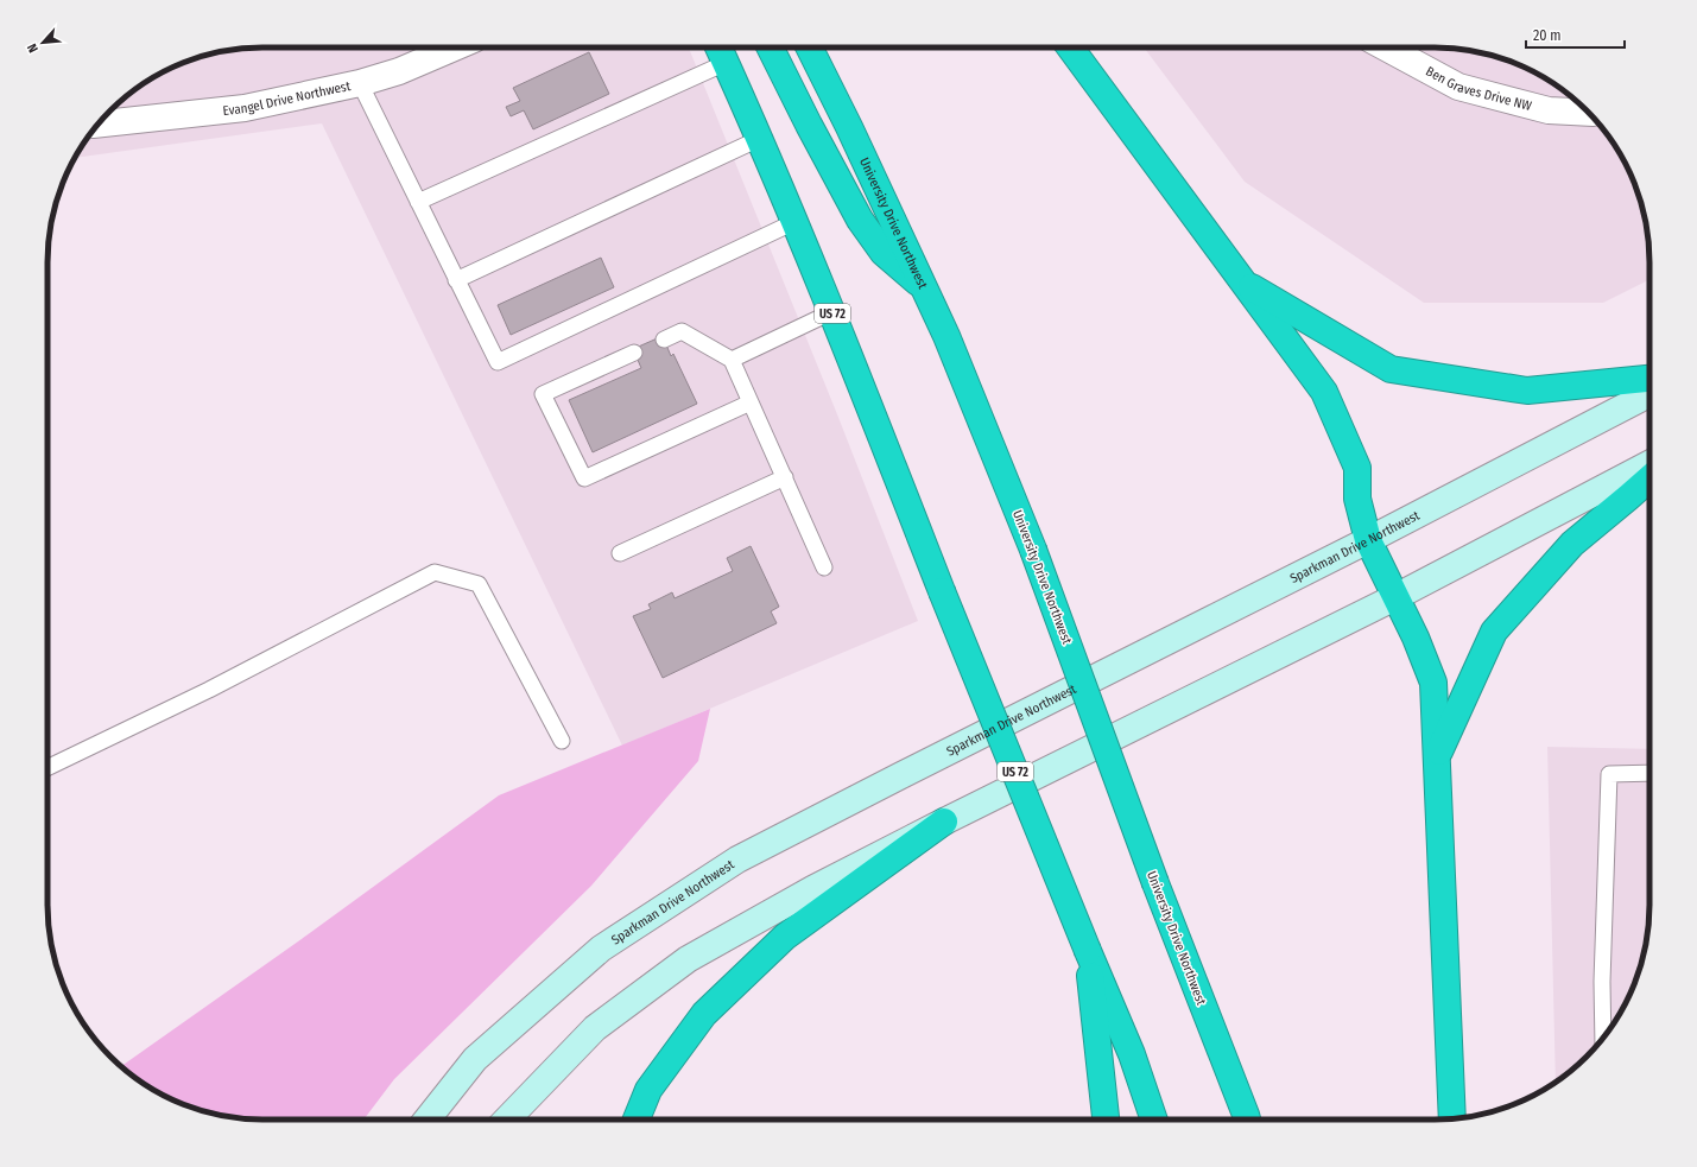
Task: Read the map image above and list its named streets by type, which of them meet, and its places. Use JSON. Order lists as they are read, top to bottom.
{
  "streets": {
    "highway": ["University Drive Northwest", "US 72"],
    "main road": ["Sparkman Drive Northwest"],
    "street": ["Ben Graves Drive NW", "Evangel Drive Northwest"]
  },
  "scale_bar": "20 m",
  "north": "bottom left"
}
